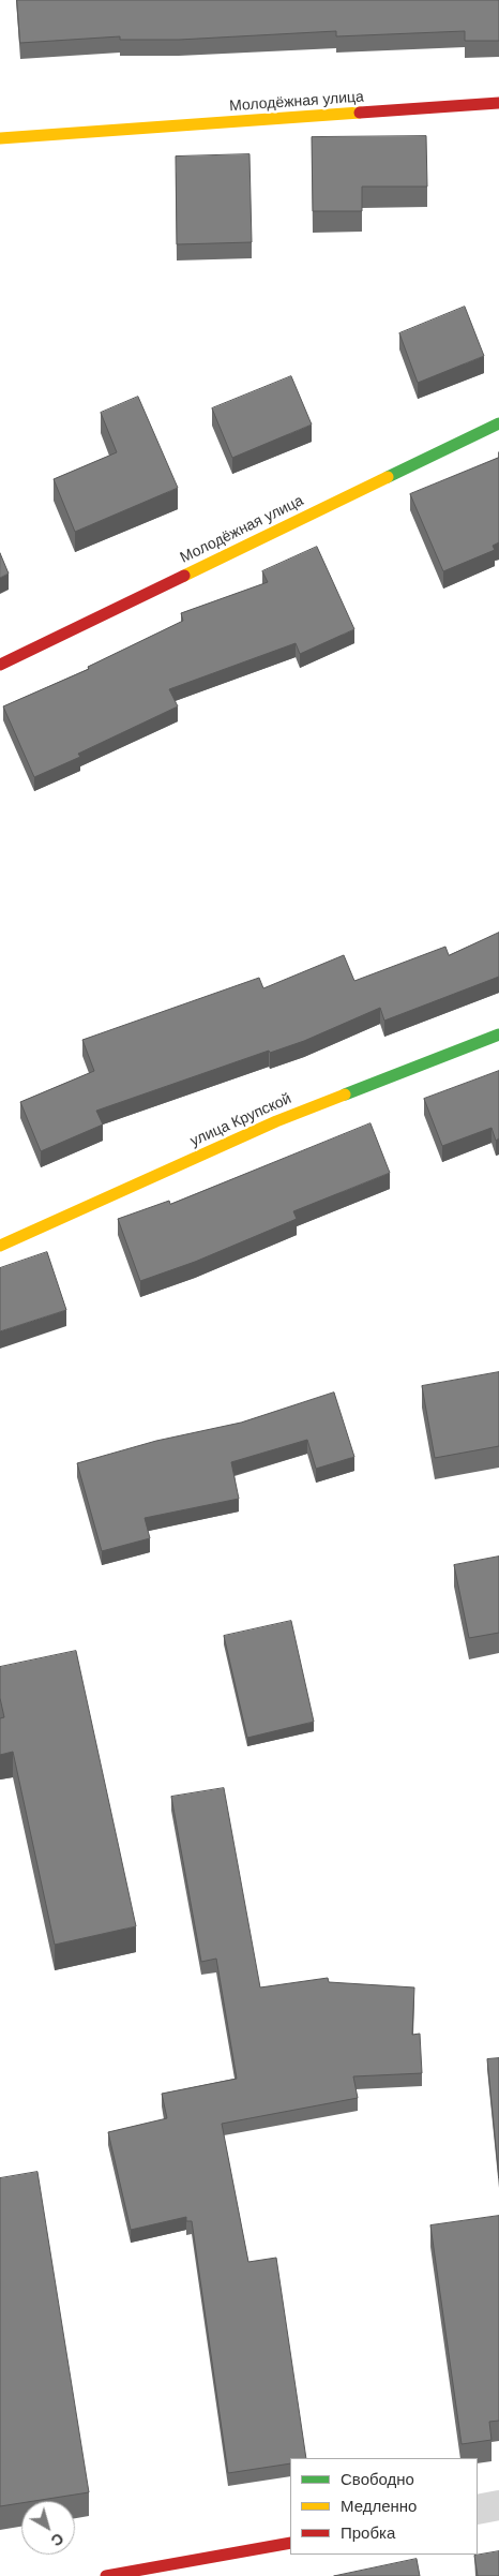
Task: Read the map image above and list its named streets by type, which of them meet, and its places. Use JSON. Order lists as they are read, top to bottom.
{
  "streets": {
    "street": ["Молодёжная улица", "улица Крупской"]
  },
  "legend": ["Свободно", "Медленно", "Пробка"],
  "north": "bottom right"
}
